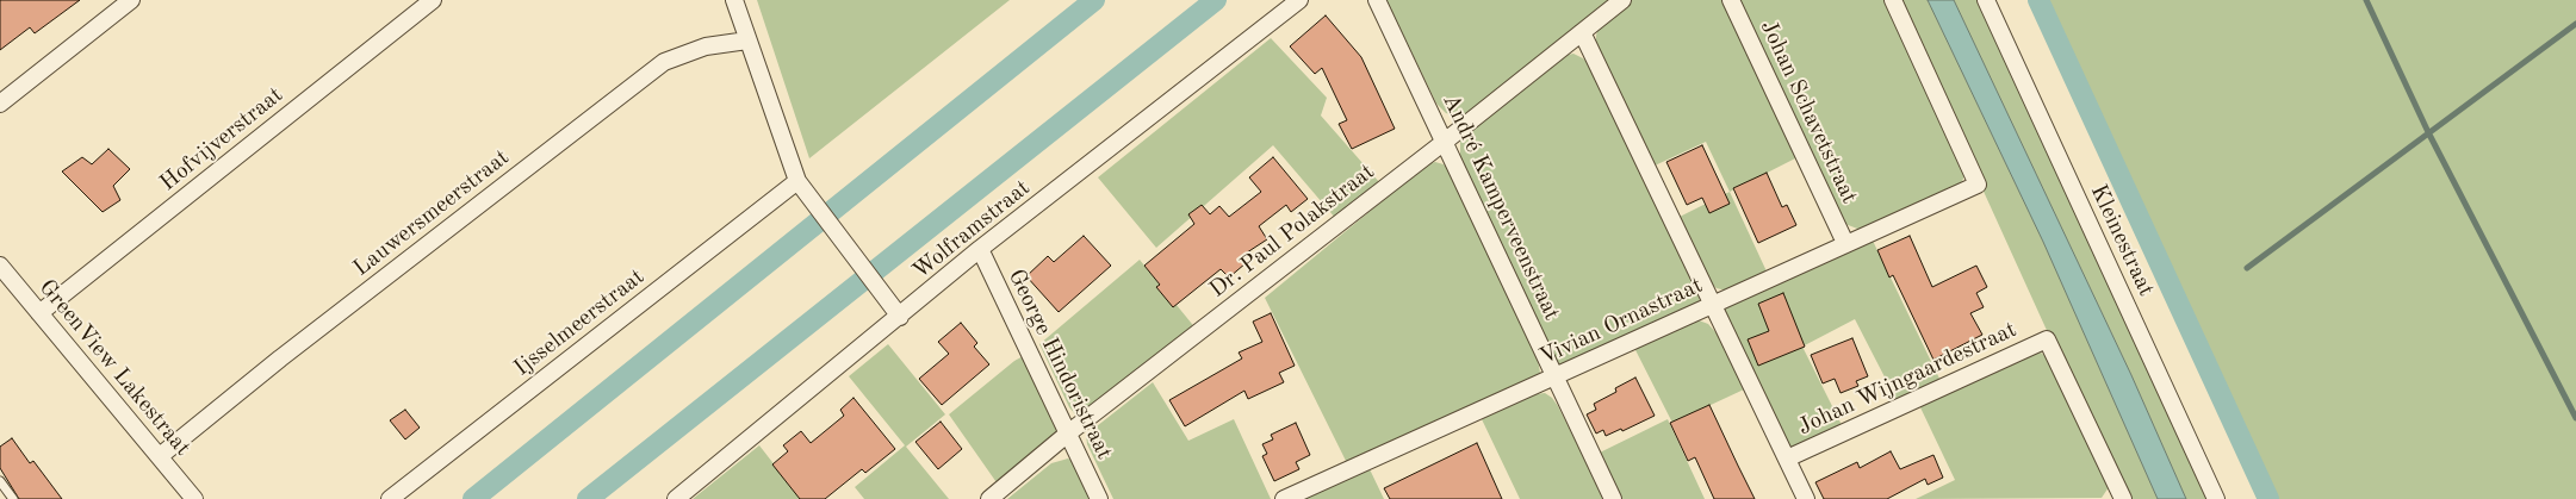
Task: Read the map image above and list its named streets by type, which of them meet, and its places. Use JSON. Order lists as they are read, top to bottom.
{
  "streets": {
    "street": [
      "Johan Schavetstraat",
      "Hofvijverstraat",
      "André Kamperveenstraat",
      "Lauwersmeerstraat",
      "Wolframstraat",
      "Dr. Paul Polakstraat",
      "Kleinestraat",
      "Vivian Ornastraat",
      "Ijsselmeerstraat",
      "George Hindoristraat",
      "GreenView Lakestraat",
      "Johan Wijngaardestraat"
    ]
  },
  "crossings": [
    ["Johan Schavetstraat", "Vivian Ornastraat"],
    ["Hofvijverstraat", "GreenView Lakestraat"],
    ["André Kamperveenstraat", "Dr. Paul Polakstraat"],
    ["André Kamperveenstraat", "Vivian Ornastraat"],
    ["Lauwersmeerstraat", "GreenView Lakestraat"],
    ["Wolframstraat", "George Hindoristraat"],
    ["Dr. Paul Polakstraat", "George Hindoristraat"]
  ]
}
